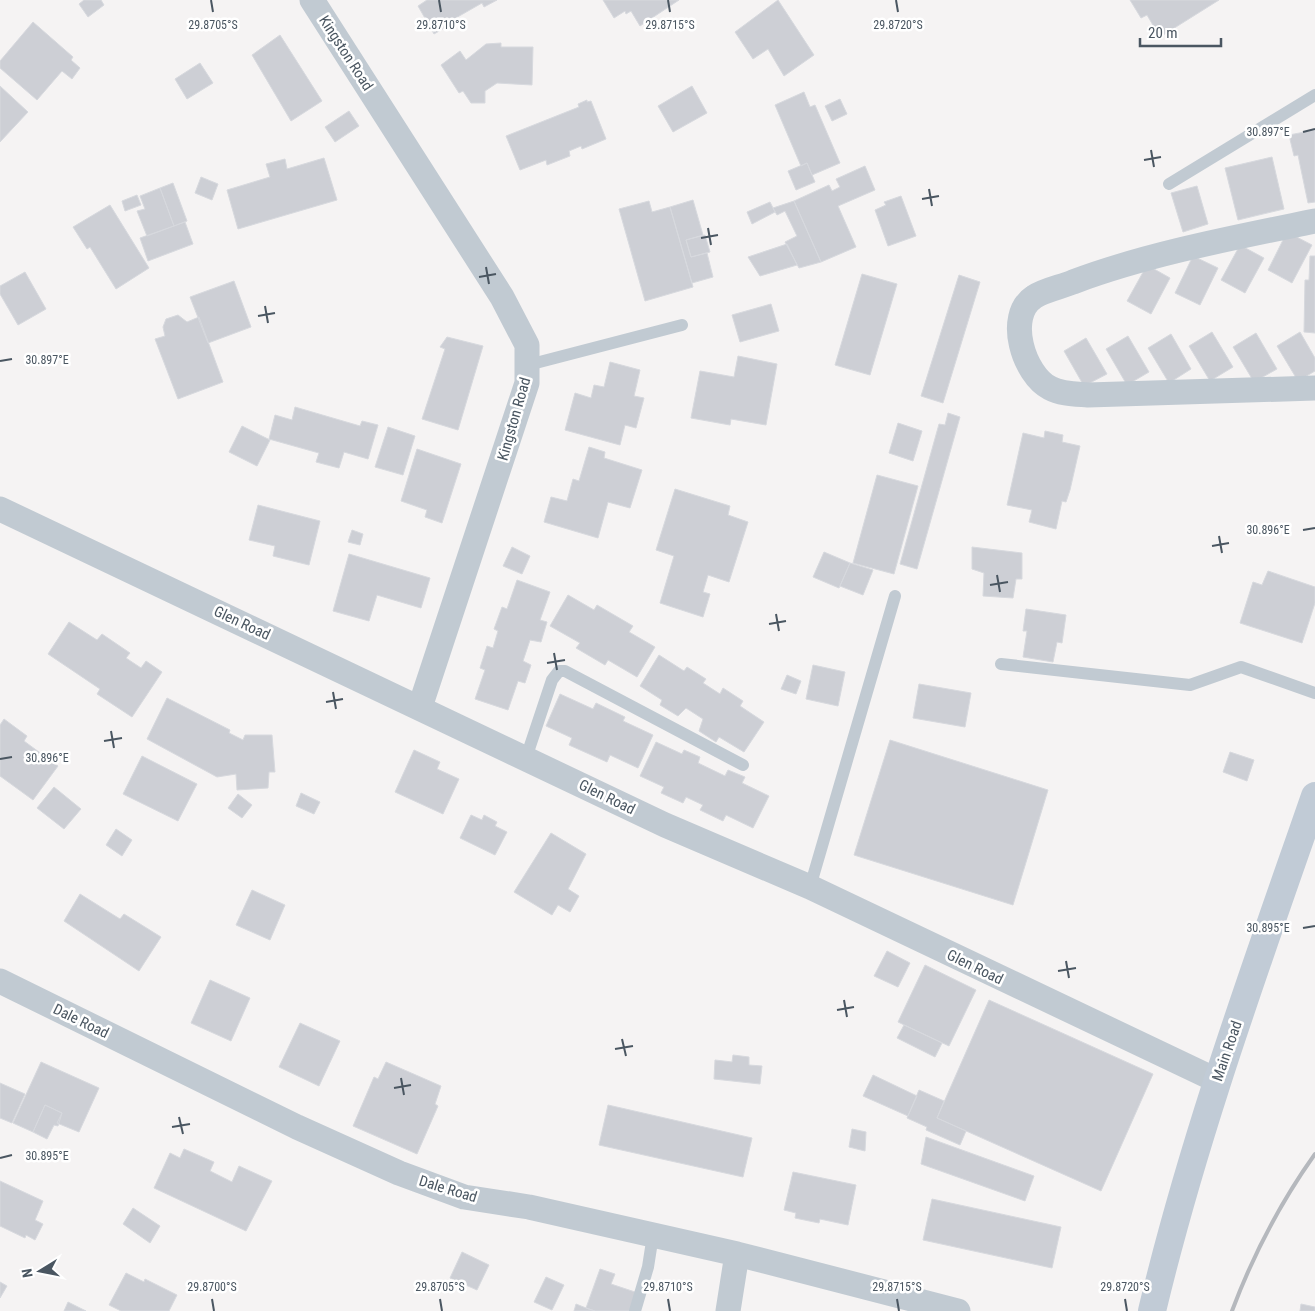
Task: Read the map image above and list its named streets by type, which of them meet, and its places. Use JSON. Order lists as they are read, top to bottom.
{
  "streets": {
    "main road": ["Main Road"],
    "street": ["Kingston Road", "Glen Road", "Dale Road"]
  },
  "crossings": [
    ["Kingston Road", "Glen Road"],
    ["Glen Road", "Main Road"]
  ],
  "scale_bar": "20 m",
  "north": "left",
  "coordinates": [
    "29.8705°S",
    "29.8710°S",
    "29.8715°S",
    "29.8720°S",
    "30.897°E",
    "30.896°E",
    "30.895°E",
    "29.8700°S"
  ]
}
